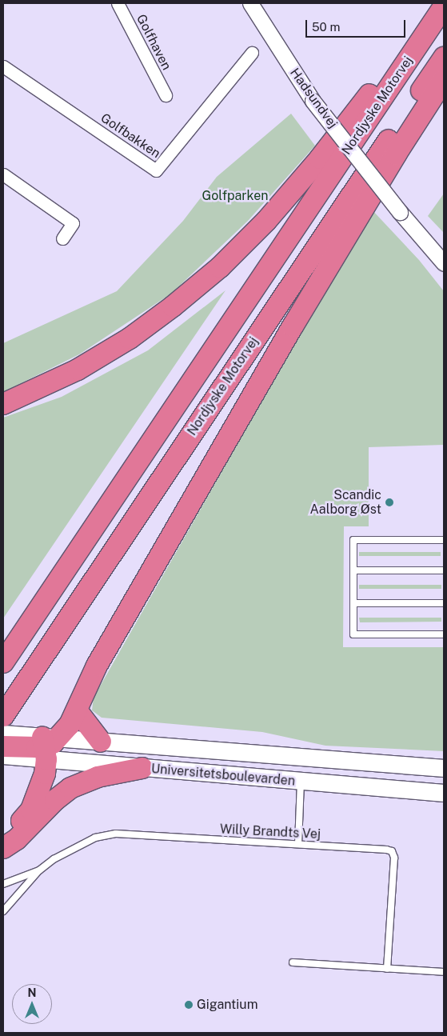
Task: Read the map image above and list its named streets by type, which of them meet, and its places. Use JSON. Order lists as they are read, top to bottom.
{
  "streets": {
    "highway": ["Nordjyske Motorvej"],
    "main road": ["Universitetsboulevarden"],
    "street": ["Golfhaven", "Hadsundvej", "Golfbakken"],
    "lane": ["Willy Brandts Vej"]
  },
  "parks": ["Golfparken"],
  "places": ["Scandic Aalborg Øst", "Gigantium"],
  "scale_bar": "50 m",
  "north": "top"
}
